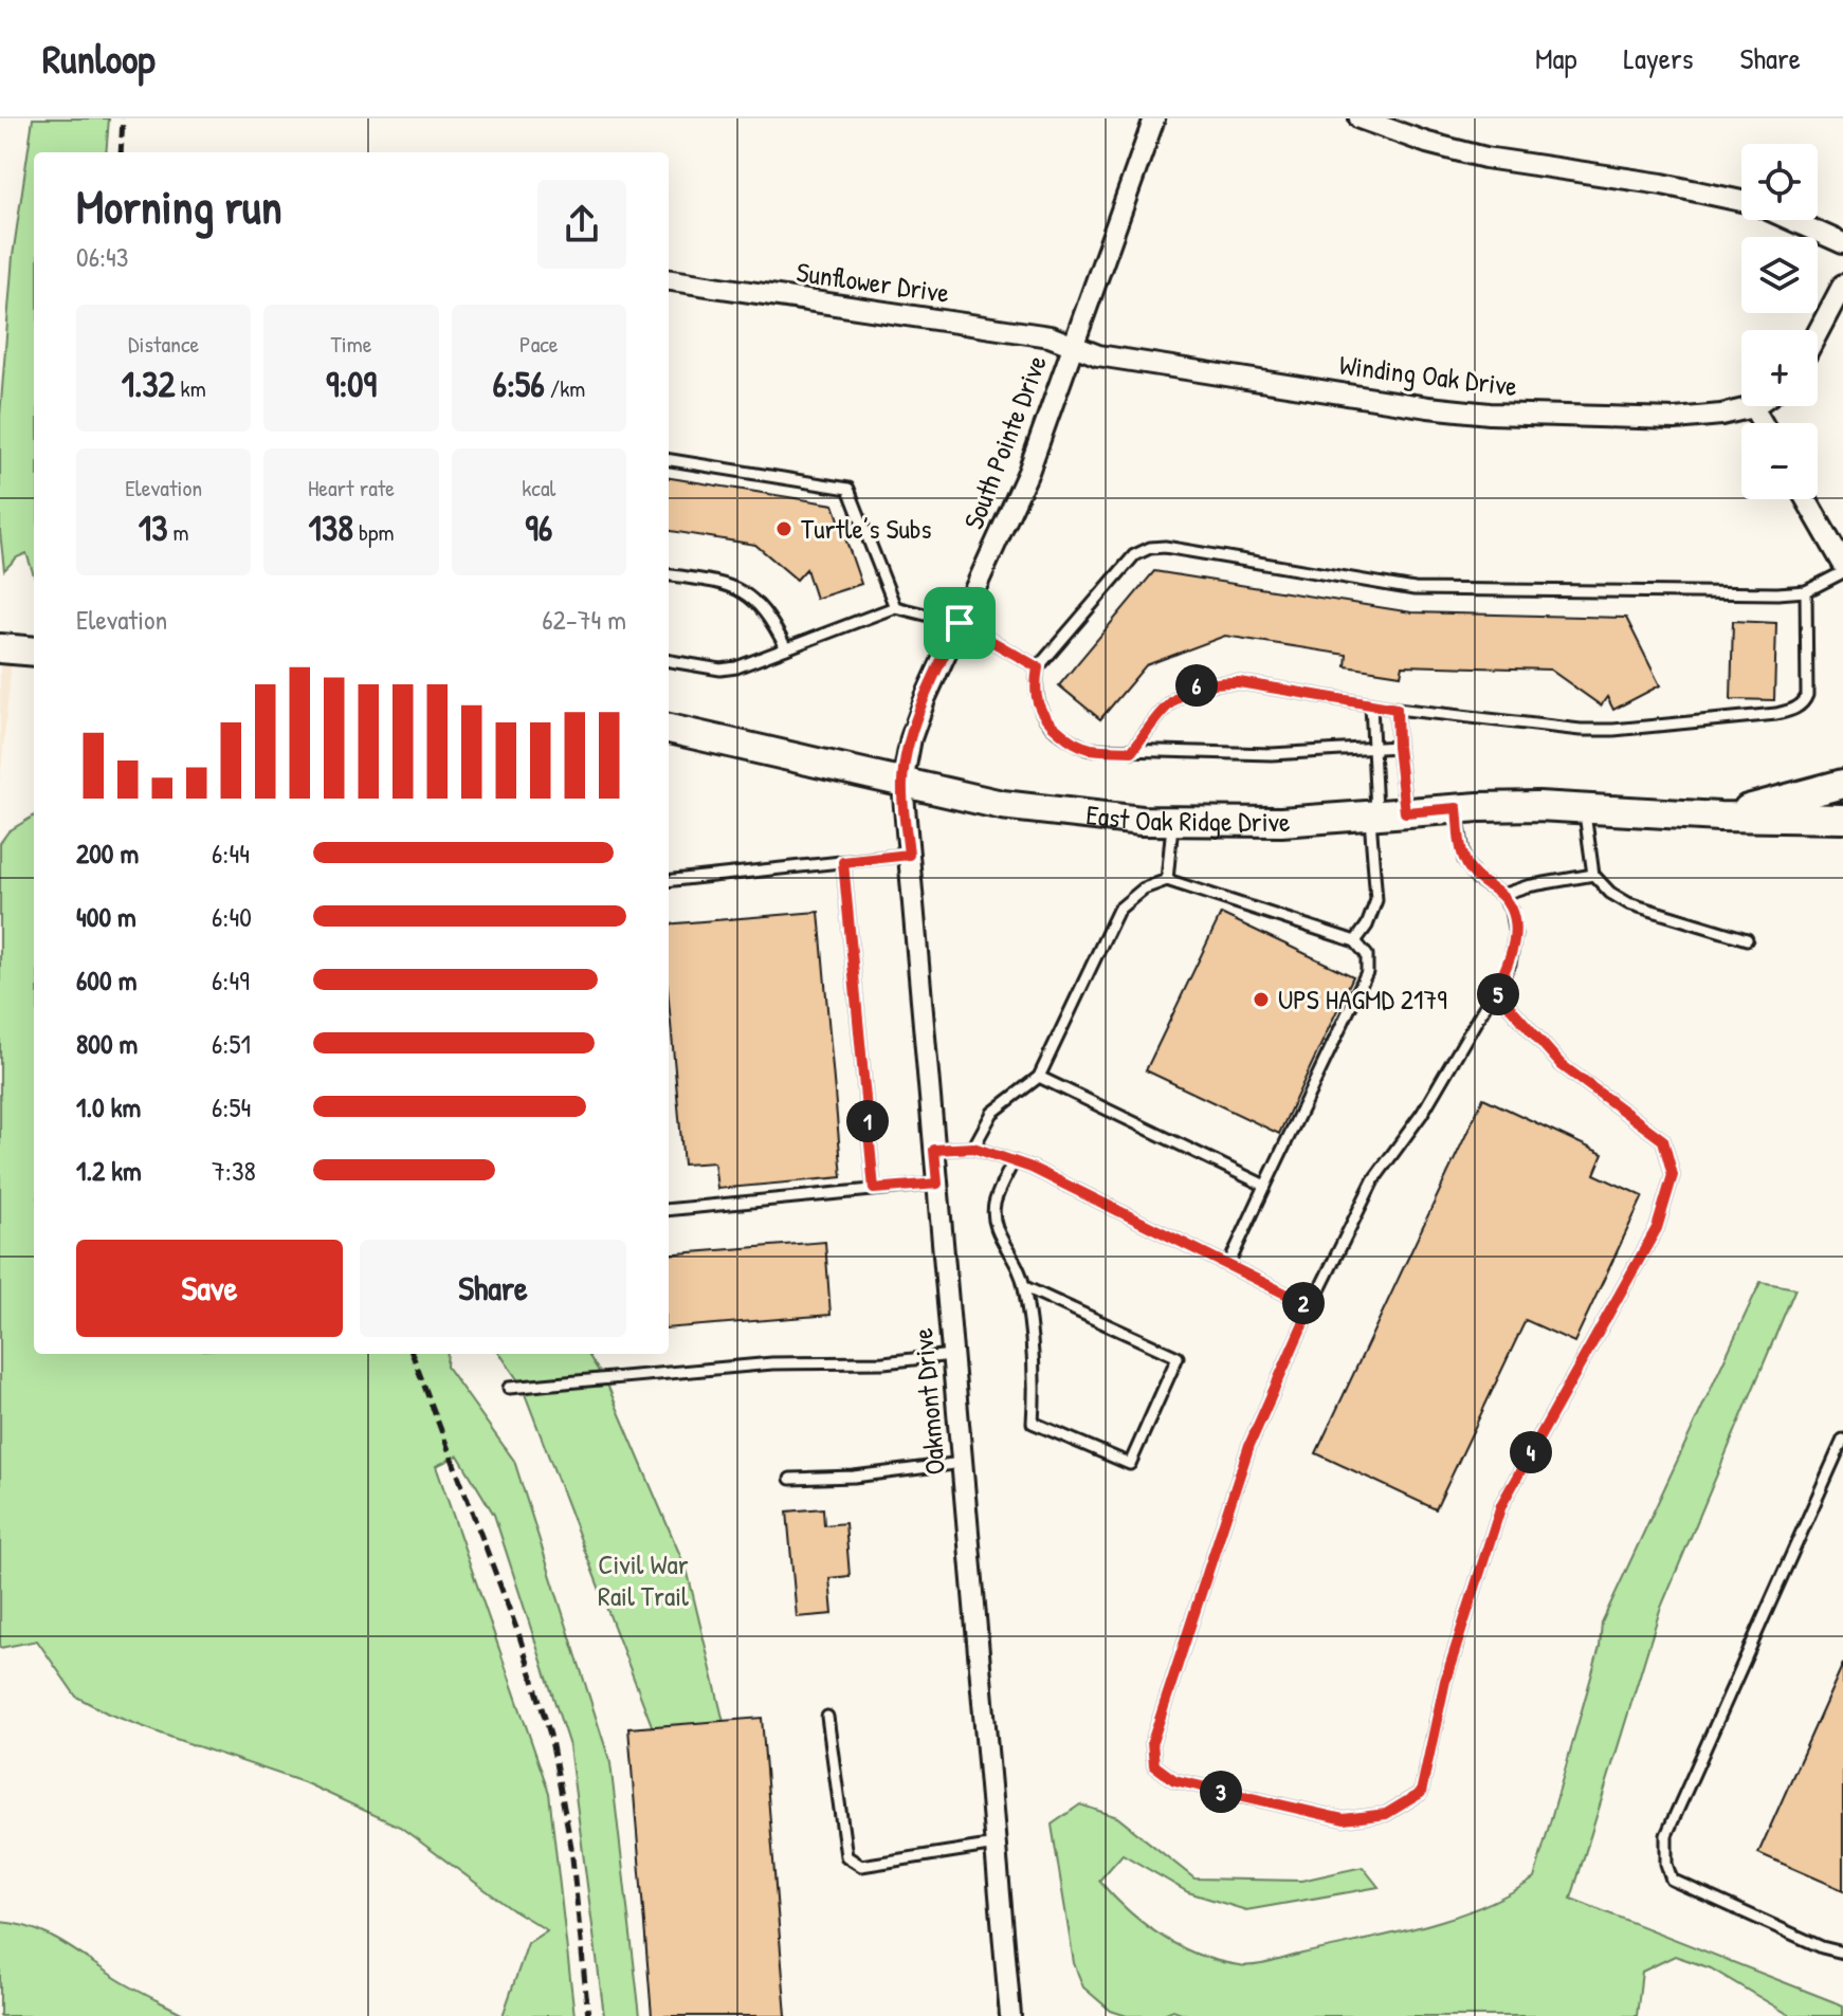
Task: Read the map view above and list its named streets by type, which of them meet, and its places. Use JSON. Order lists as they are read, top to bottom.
{
  "streets": {
    "main road": ["East Oak Ridge Drive"],
    "street": [
      "Sunflower Drive",
      "Winding Oak Drive",
      "South Pointe Drive",
      "Oakmont Drive"
    ]
  },
  "crossings": [
    ["Sunflower Drive", "Winding Oak Drive"],
    ["Sunflower Drive", "South Pointe Drive"],
    ["Winding Oak Drive", "South Pointe Drive"],
    ["South Pointe Drive", "East Oak Ridge Drive"],
    ["South Pointe Drive", "Oakmont Drive"],
    ["East Oak Ridge Drive", "Oakmont Drive"]
  ],
  "parks": ["Civil War Rail Trail"],
  "places": ["Turtle’s Subs", "UPS HAGMD 2179"],
  "page": {
    "header": "Runloop",
    "nav": ["Map", "Layers", "Share"],
    "map_buttons": ["+", "−"],
    "heading": ["Morning run", "06:43"],
    "stats": [
      ["Distance", "1.32 km"],
      ["Time", "9:09"],
      ["Pace", "6:56 /km"],
      ["Elevation", "13 m"],
      ["Heart rate", "138 bpm"],
      ["kcal", "96"]
    ],
    "chart": ["Elevation", "62–74 m"],
    "pins": [
      "6",
      "5",
      "1",
      "2",
      "4",
      "3"
    ],
    "list": [
      {
        "name": "200 m",
        "note": "6:44"
      },
      {
        "name": "400 m",
        "note": "6:40"
      },
      {
        "name": "600 m",
        "note": "6:49"
      },
      {
        "name": "800 m",
        "note": "6:51"
      },
      {
        "name": "1.0 km",
        "note": "6:54"
      },
      {
        "name": "1.2 km",
        "note": "7:38"
      }
    ],
    "buttons": ["Save", "Share"]
  }
}
